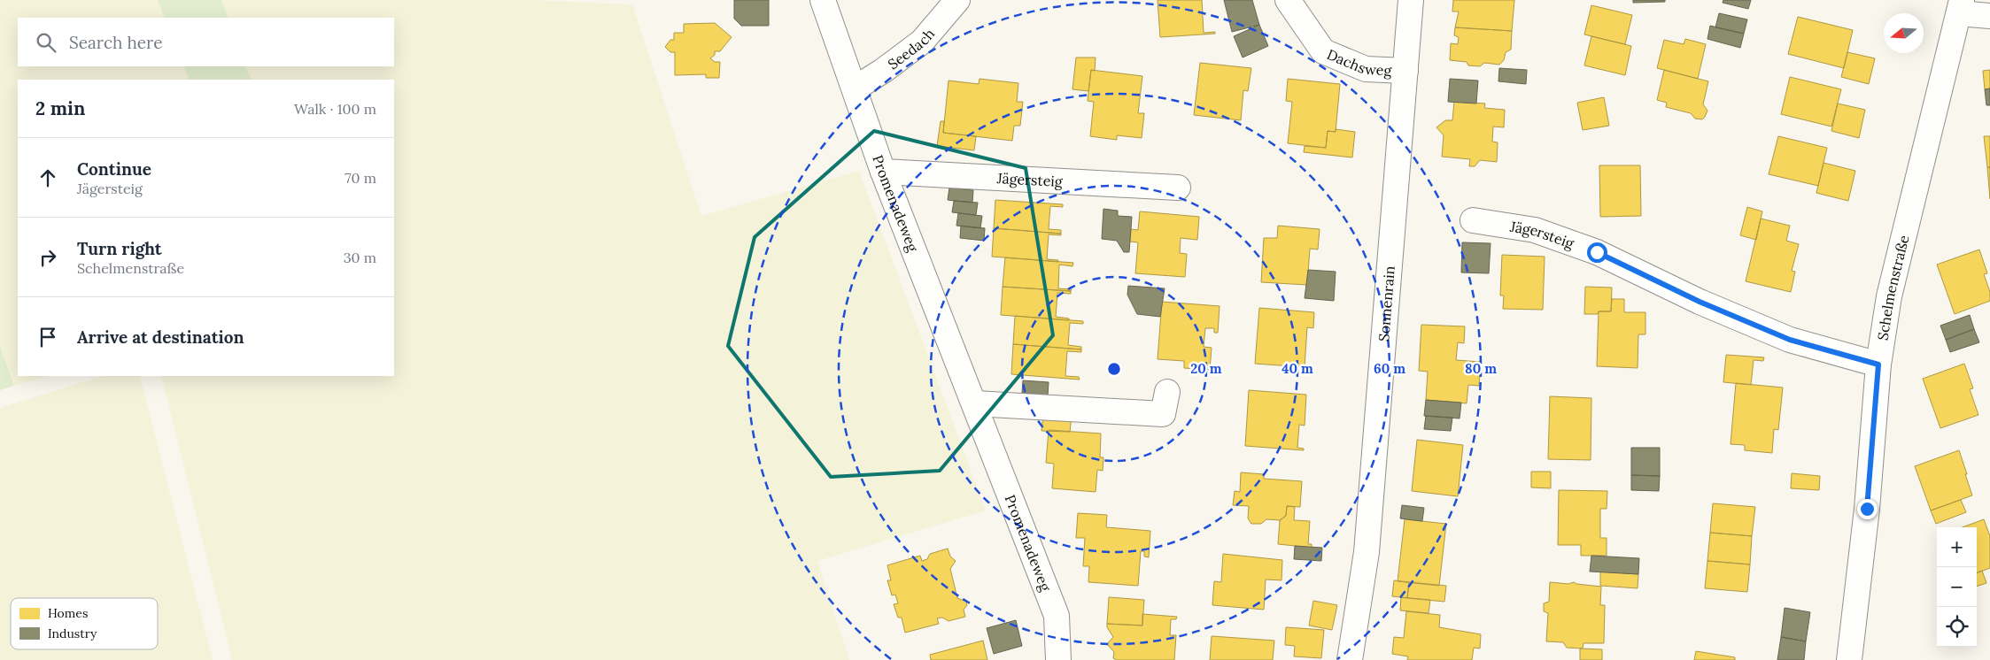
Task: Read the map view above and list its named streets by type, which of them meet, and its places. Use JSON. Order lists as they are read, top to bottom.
{
  "streets": {
    "street": [
      "Seedach",
      "Dachsweg",
      "Jägersteig",
      "Promenadeweg",
      "Schelmenstraße",
      "Sonnenrain"
    ]
  },
  "crossings": [
    ["Seedach", "Promenadeweg"],
    ["Dachsweg", "Sonnenrain"],
    ["Jägersteig", "Promenadeweg"],
    ["Jägersteig", "Schelmenstraße"]
  ],
  "legend": ["Homes", "Industry"],
  "north": "left",
  "page": {
    "search": "Search here",
    "heading": ["2 min", "Walk · 100 m"],
    "list": [
      ["Continue", "Jägersteig", "70 m"],
      ["Turn right", "Schelmenstraße", "30 m"],
      "Arrive at destination"
    ],
    "map_buttons": ["+", "−"]
  },
  "rings": [
    "20 m",
    "40 m",
    "60 m",
    "80 m"
  ]
}
